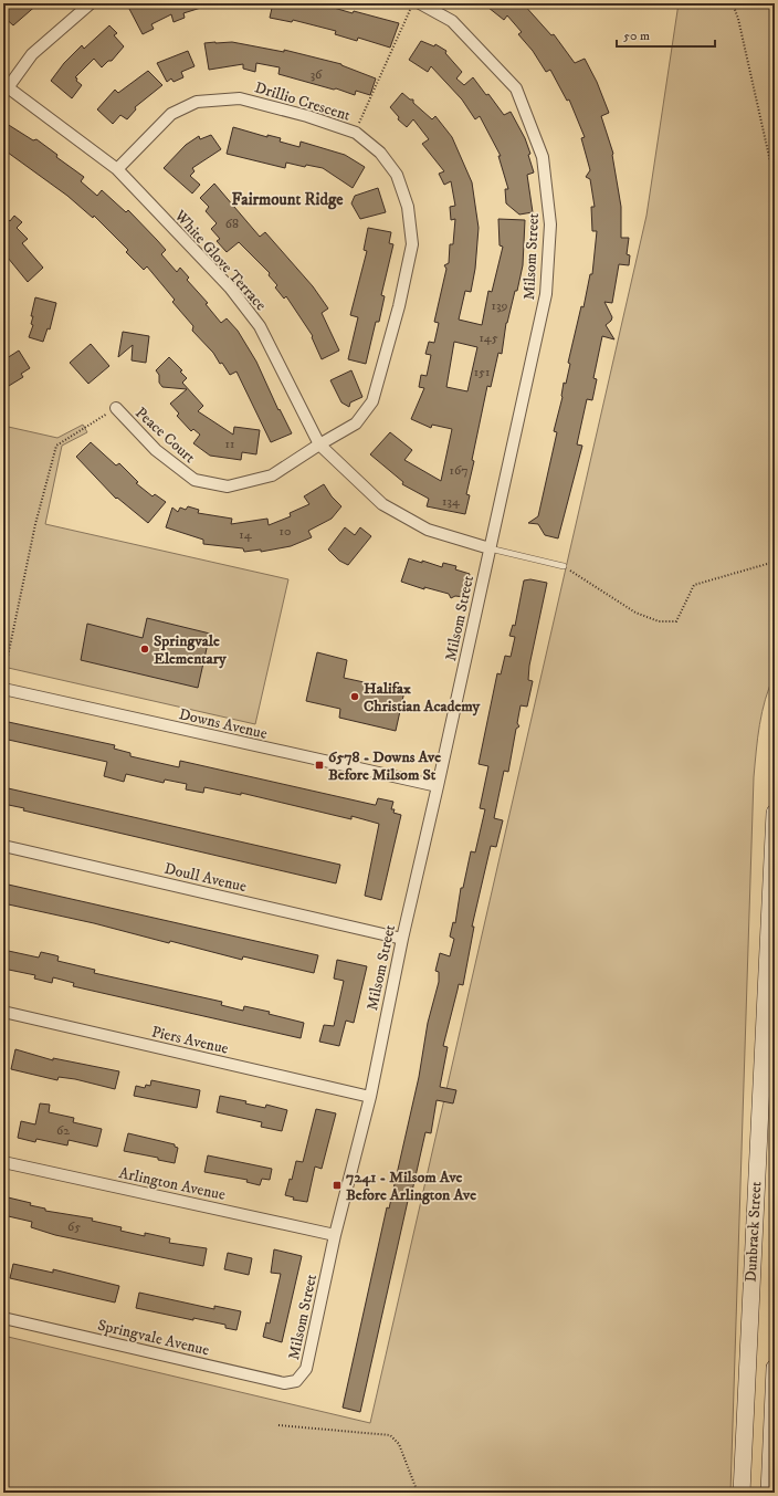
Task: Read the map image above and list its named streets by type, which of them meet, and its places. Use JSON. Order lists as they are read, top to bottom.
{
  "streets": {
    "main road": ["Dunbrack Street"],
    "street": [
      "Drillio Crescent",
      "Milsom Street",
      "White Glove Terrace",
      "Peace Court",
      "Downs Avenue",
      "Doull Avenue",
      "Piers Avenue",
      "Arlington Avenue",
      "Springvale Avenue"
    ]
  },
  "crossings": [
    ["Drillio Crescent", "White Glove Terrace"],
    ["Drillio Crescent", "Peace Court"],
    ["Milsom Street", "White Glove Terrace"],
    ["Milsom Street", "Downs Avenue"],
    ["Milsom Street", "Doull Avenue"],
    ["Milsom Street", "Piers Avenue"],
    ["Milsom Street", "Arlington Avenue"],
    ["Milsom Street", "Springvale Avenue"],
    ["White Glove Terrace", "Peace Court"]
  ],
  "districts": ["Fairmount Ridge"],
  "places": {
    "other": ["Springvale Elementary", "Halifax Christian Academy"],
    "transit": ["6578 - Downs Ave Before Milsom St", "7241 - Milsom Ave Before Arlington Ave"]
  },
  "house_numbers": [
    "36",
    "68",
    "139",
    "145",
    "151",
    "11",
    "167",
    "134",
    "10",
    "14",
    "62",
    "65"
  ],
  "scale_bar": "50 m"
}
